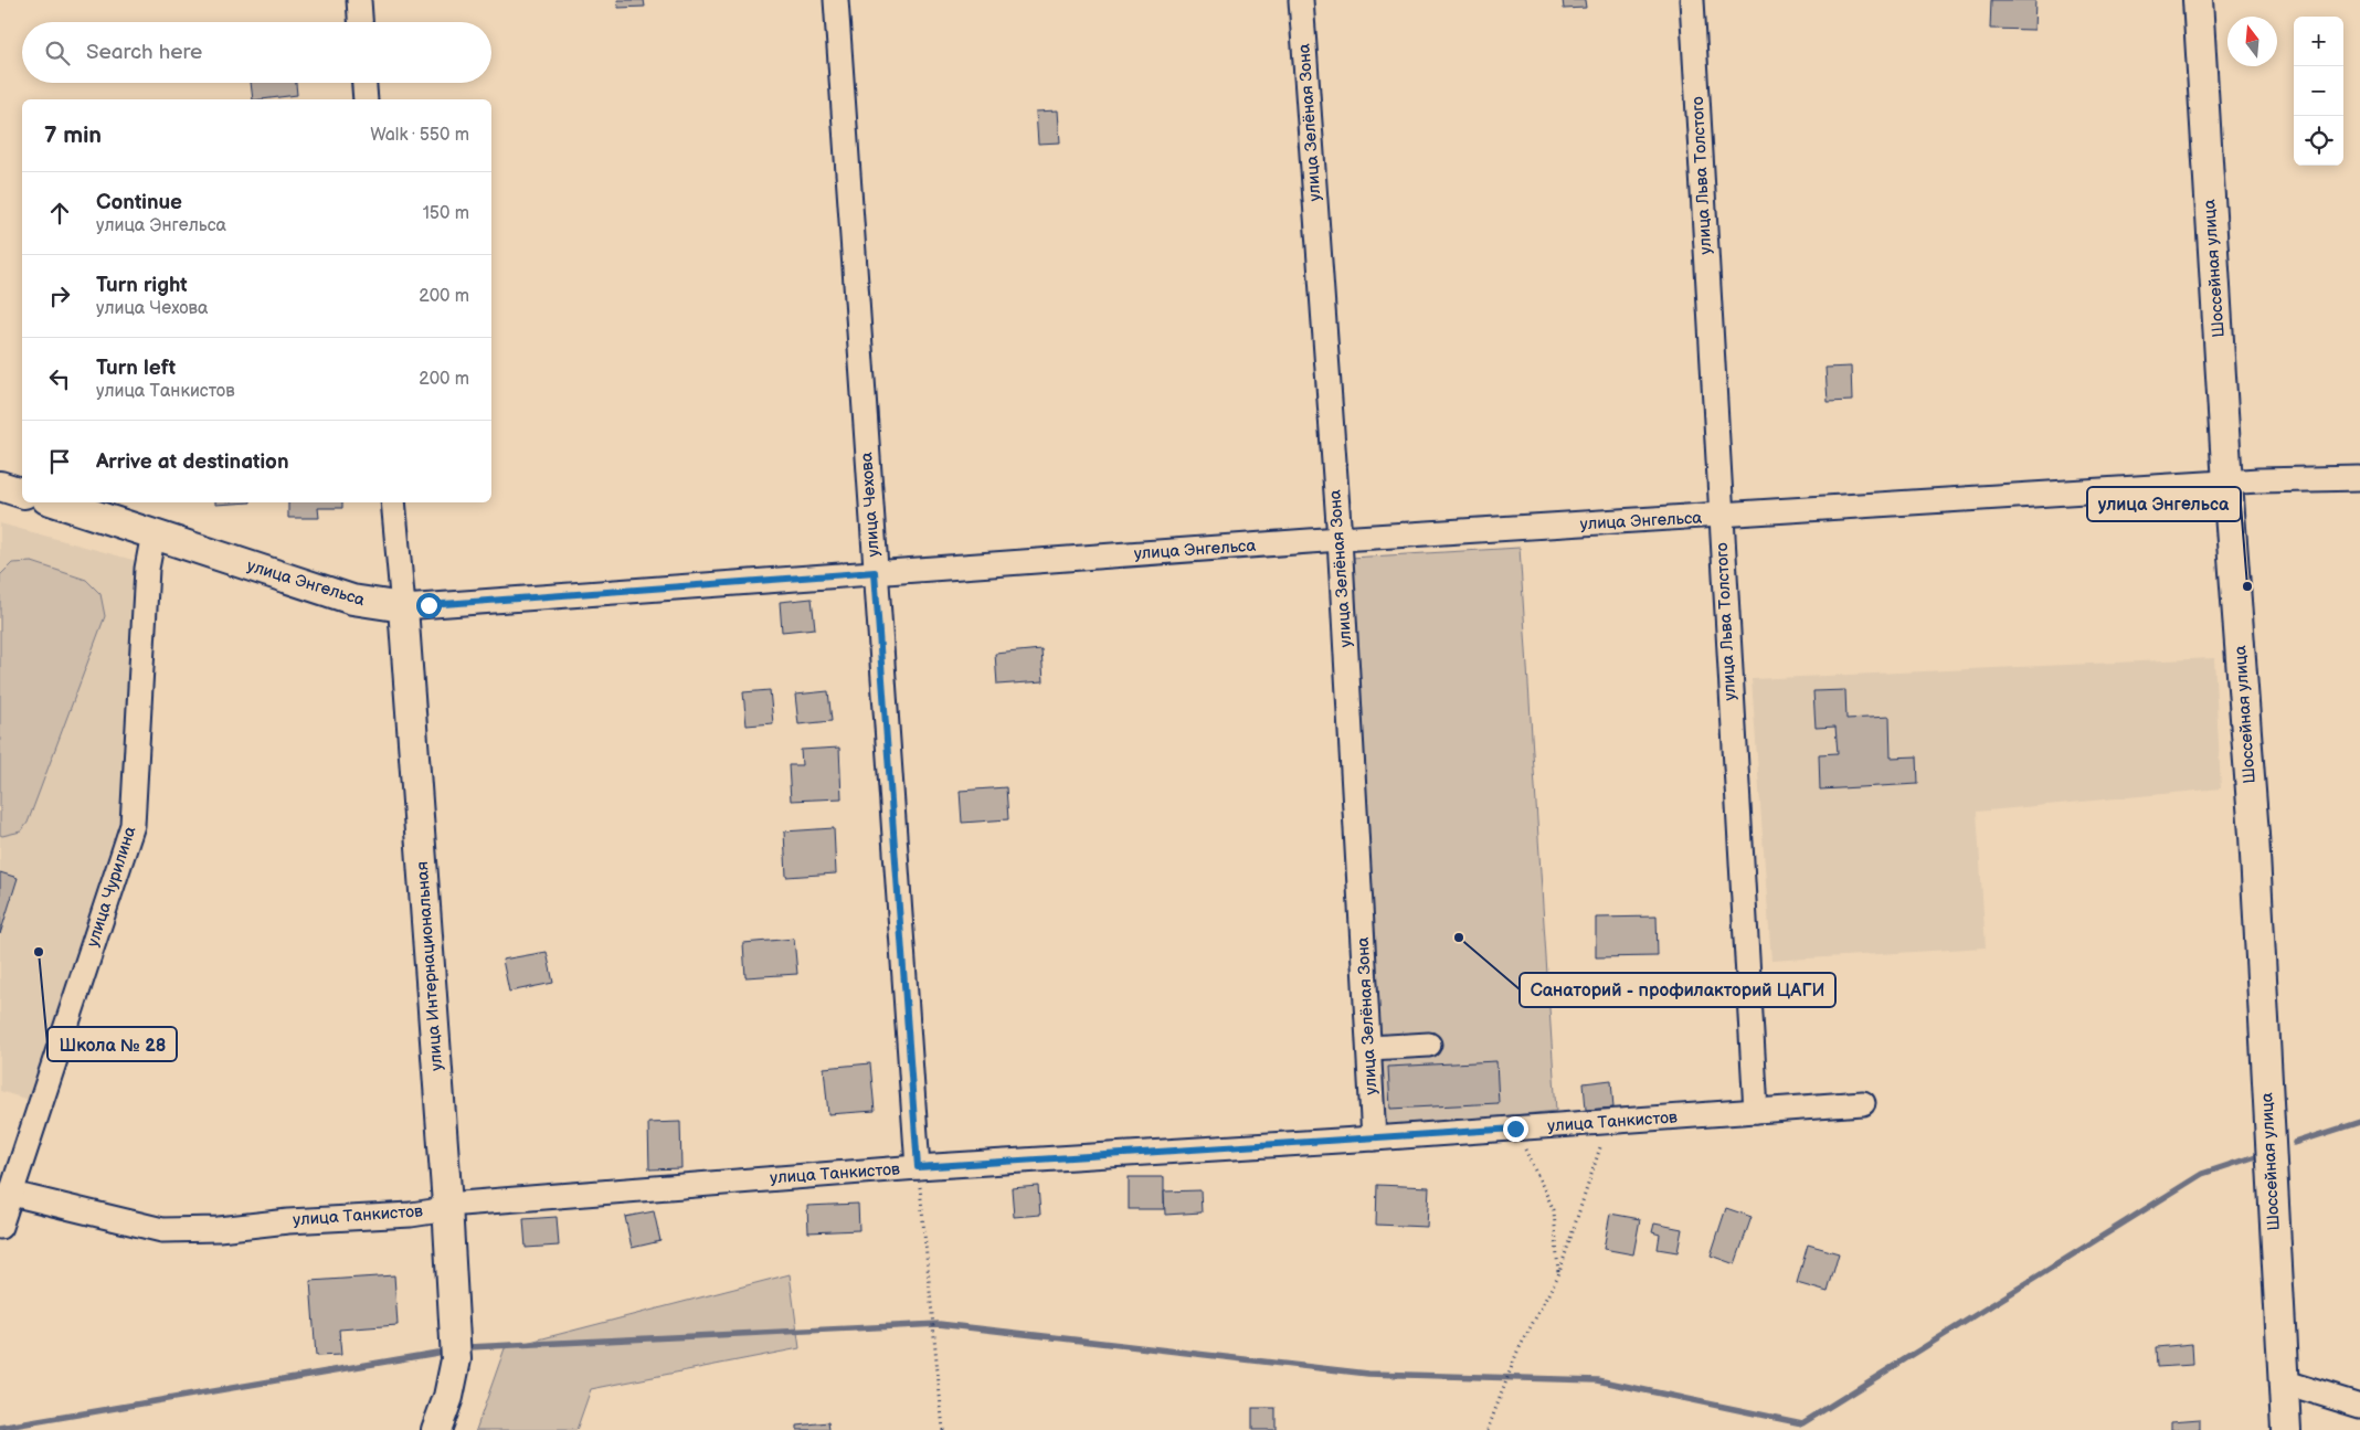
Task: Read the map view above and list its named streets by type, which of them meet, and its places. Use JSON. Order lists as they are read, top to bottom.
{
  "streets": {
    "main road": ["Шоссейная улица", "улица Энгельса", "улица Интернациональная"],
    "street": [
      "улица Зелёная Зона",
      "улица Льва Толстого",
      "улица Чехова",
      "улица Чурилина",
      "улица Танкистов"
    ]
  },
  "crossings": [
    ["улица Зелёная Зона", "улица Энгельса"],
    ["улица Зелёная Зона", "улица Танкистов"],
    ["улица Льва Толстого", "улица Энгельса"],
    ["улица Льва Толстого", "улица Танкистов"],
    ["Шоссейная улица", "улица Энгельса"],
    ["улица Чехова", "улица Энгельса"],
    ["улица Чехова", "улица Танкистов"],
    ["улица Энгельса", "улица Чурилина"],
    ["улица Энгельса", "улица Интернациональная"],
    ["улица Чурилина", "улица Танкистов"],
    ["улица Интернациональная", "улица Танкистов"]
  ],
  "places": ["улица Энгельса", "Санаторий - профилакторий ЦАГИ", "Школа № 28"],
  "north": "top",
  "page": {
    "map_buttons": ["+", "−"],
    "search": "Search here",
    "heading": ["7 min", "Walk · 550 m"],
    "list": [
      ["Continue", "улица Энгельса", "150 m"],
      ["Turn right", "улица Чехова", "200 m"],
      ["Turn left", "улица Танкистов", "200 m"],
      "Arrive at destination"
    ]
  }
}
